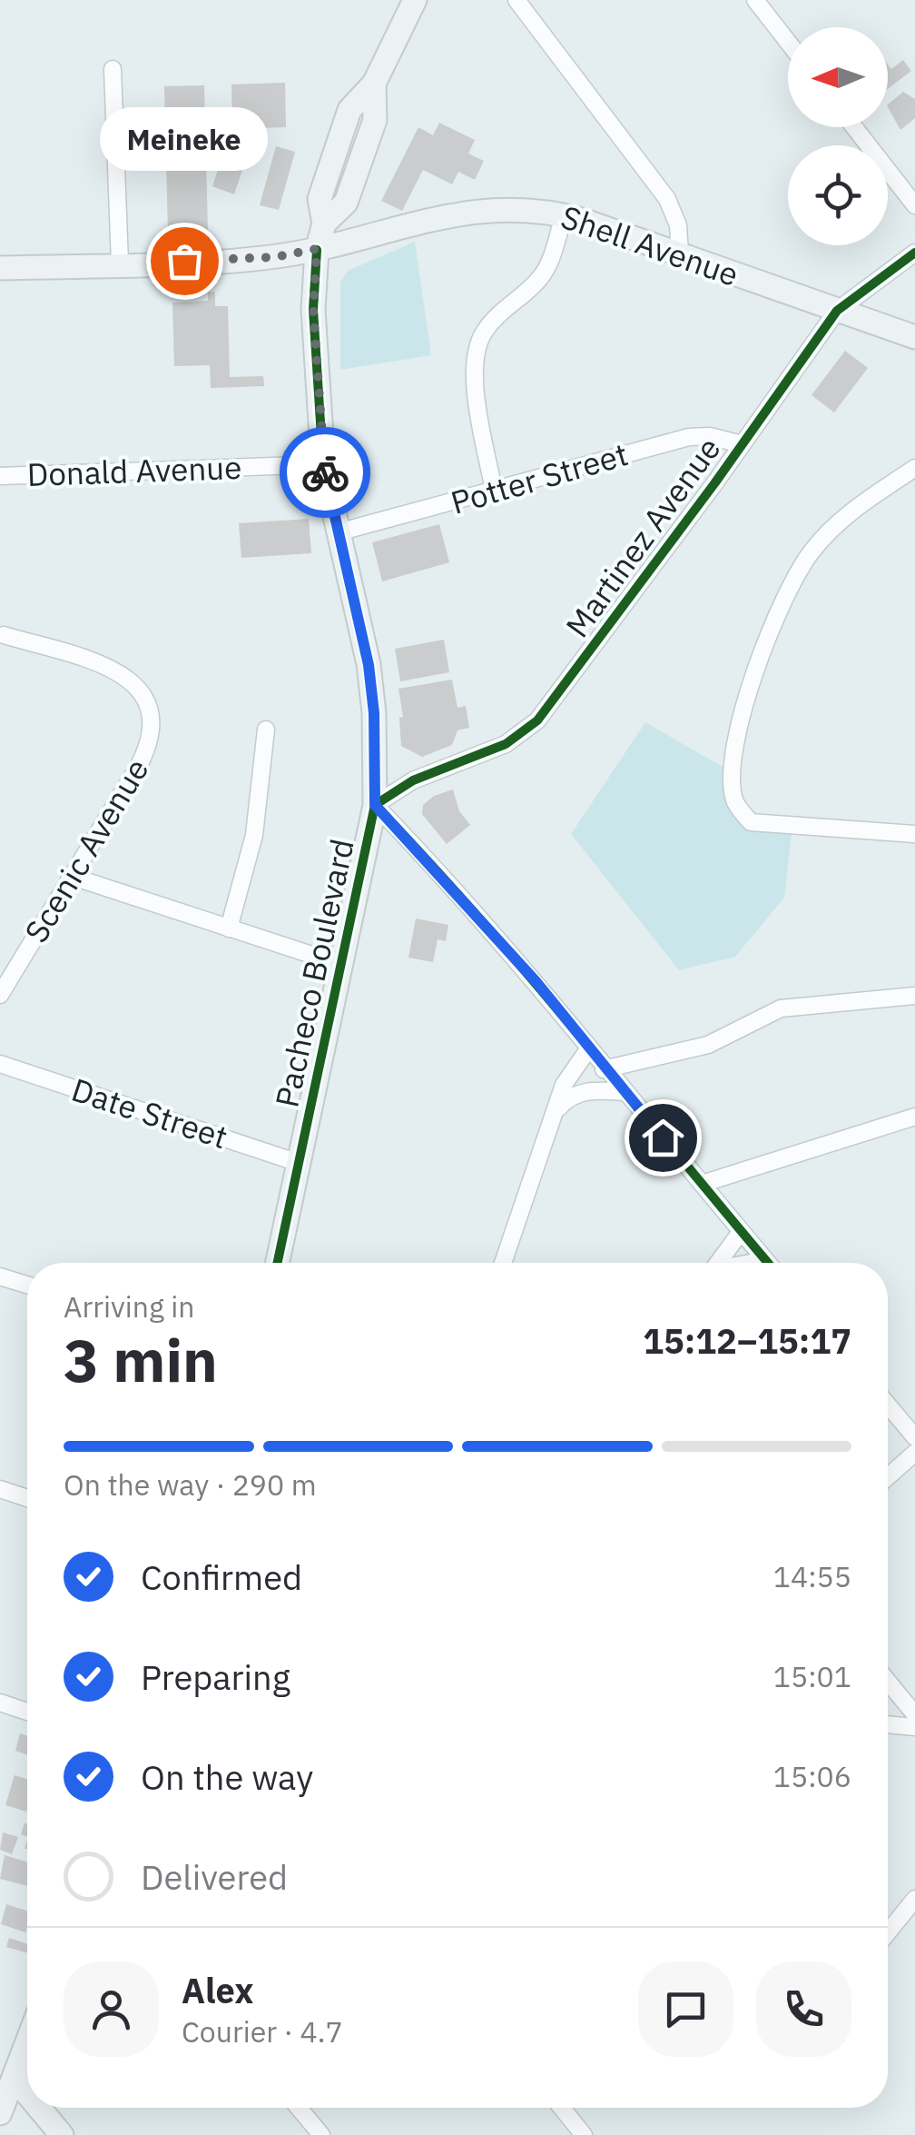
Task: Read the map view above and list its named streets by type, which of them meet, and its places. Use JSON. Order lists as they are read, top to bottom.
{
  "streets": {
    "main road": ["Shell Avenue", "Pacheco Boulevard"],
    "street": [
      "Donald Avenue",
      "Potter Street",
      "Martinez Avenue",
      "Scenic Avenue",
      "Date Street"
    ]
  },
  "crossings": [
    ["Shell Avenue", "Martinez Avenue"],
    ["Shell Avenue", "Pacheco Boulevard"],
    ["Donald Avenue", "Pacheco Boulevard"],
    ["Potter Street", "Martinez Avenue"],
    ["Potter Street", "Pacheco Boulevard"],
    ["Martinez Avenue", "Pacheco Boulevard"],
    ["Pacheco Boulevard", "Date Street"]
  ],
  "places": ["Meineke"],
  "north": "left",
  "page": {
    "bubble": "Meineke",
    "heading": ["3 min", "Arriving in", "15:12–15:17"],
    "panel": ["Alex", "Courier · 4.7"],
    "bar": "On the way · 290 m",
    "list": [
      ["Confirmed", "14:55"],
      ["Preparing", "15:01"],
      ["On the way", "15:06"],
      "Delivered"
    ]
  }
}
